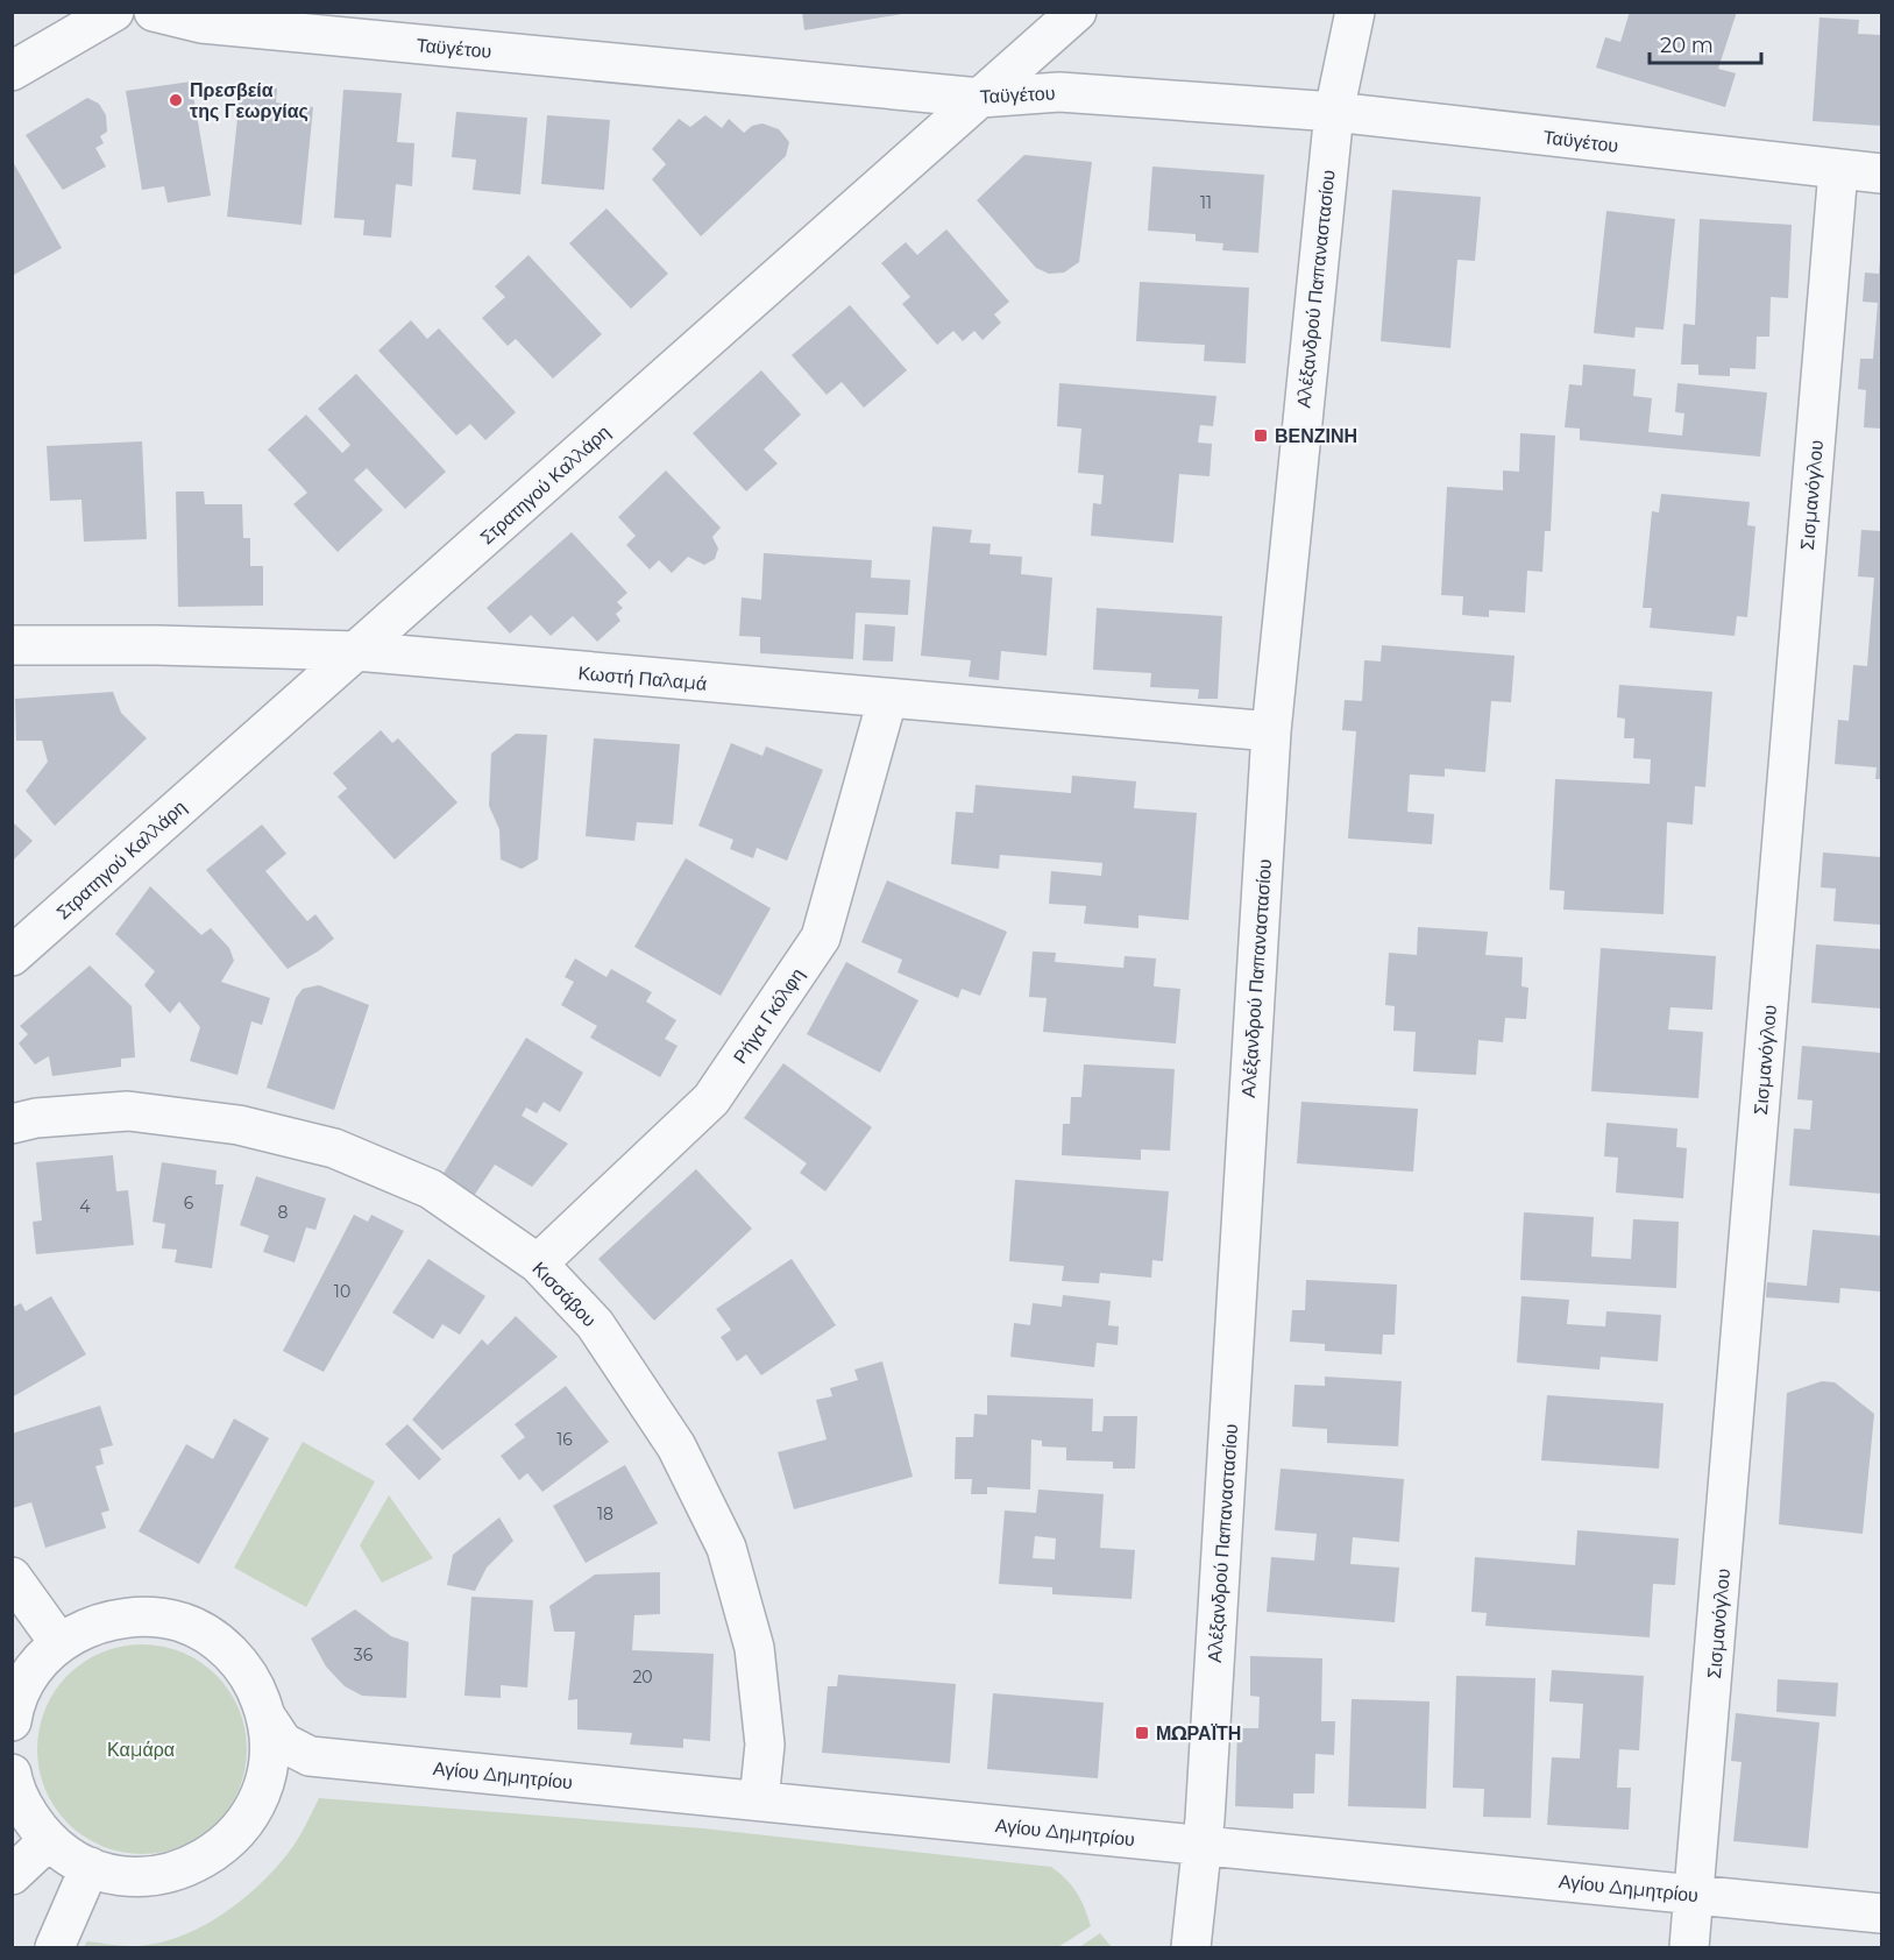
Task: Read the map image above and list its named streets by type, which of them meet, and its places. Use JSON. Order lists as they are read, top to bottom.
{
  "streets": {
    "street": [
      "Ταϋγέτου",
      "Αλέξανδρού Παπαναστασίου",
      "Στρατηγού Καλλάρη",
      "Σισμανόγλου",
      "Κωστή Παλαμά",
      "Ρήγα Γκόλφη",
      "Κισσάβου",
      "Αγίου Δημητρίου"
    ]
  },
  "crossings": [
    ["Ταϋγέτου", "Αλέξανδρού Παπαναστασίου"],
    ["Ταϋγέτου", "Στρατηγού Καλλάρη"],
    ["Ταϋγέτου", "Σισμανόγλου"],
    ["Αλέξανδρού Παπαναστασίου", "Κωστή Παλαμά"],
    ["Αλέξανδρού Παπαναστασίου", "Αγίου Δημητρίου"],
    ["Στρατηγού Καλλάρη", "Κωστή Παλαμά"],
    ["Σισμανόγλου", "Αγίου Δημητρίου"],
    ["Κωστή Παλαμά", "Ρήγα Γκόλφη"],
    ["Ρήγα Γκόλφη", "Κισσάβου"],
    ["Κισσάβου", "Αγίου Δημητρίου"]
  ],
  "parks": ["Καμάρα"],
  "places": {
    "other": ["Πρεσβεία της Γεωργίας"],
    "transit": ["ΒΕΝΖΙΝΗ", "ΜΩΡΑΪΤΗ"]
  },
  "house_numbers": [
    "11",
    "6",
    "4",
    "8",
    "10",
    "16",
    "18",
    "36",
    "20"
  ],
  "scale_bar": "20 m"
}
